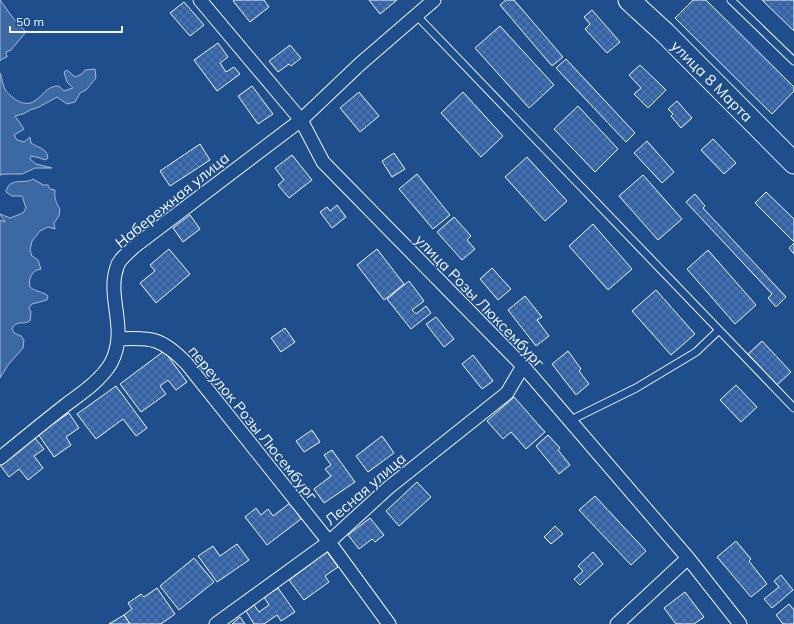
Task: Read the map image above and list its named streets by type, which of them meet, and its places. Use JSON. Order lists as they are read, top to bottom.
{
  "streets": {
    "main road": ["улица 8 Марта"],
    "street": [
      "Набережная улица",
      "улица Розы Люксембург",
      "переулок Розы Люсембург",
      "Лесная улица"
    ]
  },
  "crossings": [
    ["Набережная улица", "улица Розы Люксембург"],
    ["Набережная улица", "переулок Розы Люсембург"],
    ["улица Розы Люксембург", "Лесная улица"],
    ["переулок Розы Люсембург", "Лесная улица"]
  ],
  "scale_bar": "50 m"
}
